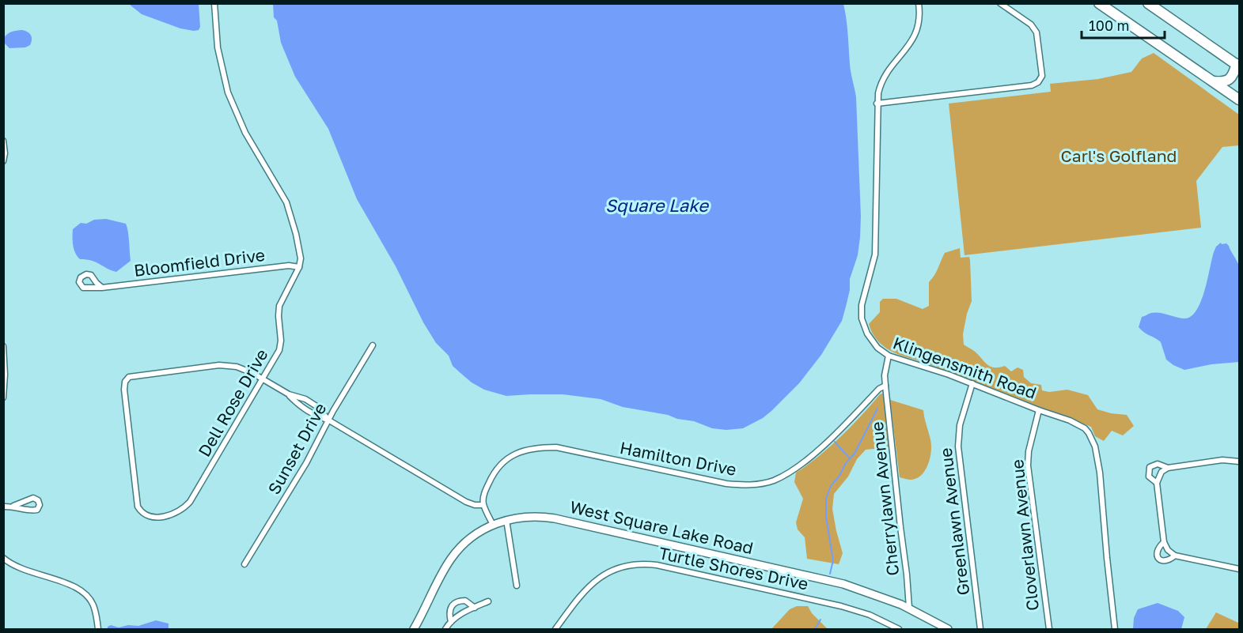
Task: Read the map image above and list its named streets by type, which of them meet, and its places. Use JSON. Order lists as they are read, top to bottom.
{
  "streets": {
    "street": [
      "Bloomfield Drive",
      "Klingensmith Road",
      "Dell Rose Drive",
      "Sunset Drive",
      "Hamilton Drive",
      "Cherrylawn Avenue",
      "Greenlawn Avenue",
      "West Square Lake Road",
      "Cloverlawn Avenue",
      "Turtle Shores Drive"
    ]
  },
  "crossings": [
    ["Bloomfield Drive", "Dell Rose Drive"],
    ["Klingensmith Road", "Greenlawn Avenue"],
    ["Klingensmith Road", "Cloverlawn Avenue"],
    ["Hamilton Drive", "Cherrylawn Avenue"],
    ["Cherrylawn Avenue", "West Square Lake Road"]
  ],
  "water": ["Square Lake"],
  "parks": ["Carl's Golfland"],
  "scale_bar": "100 m"
}
